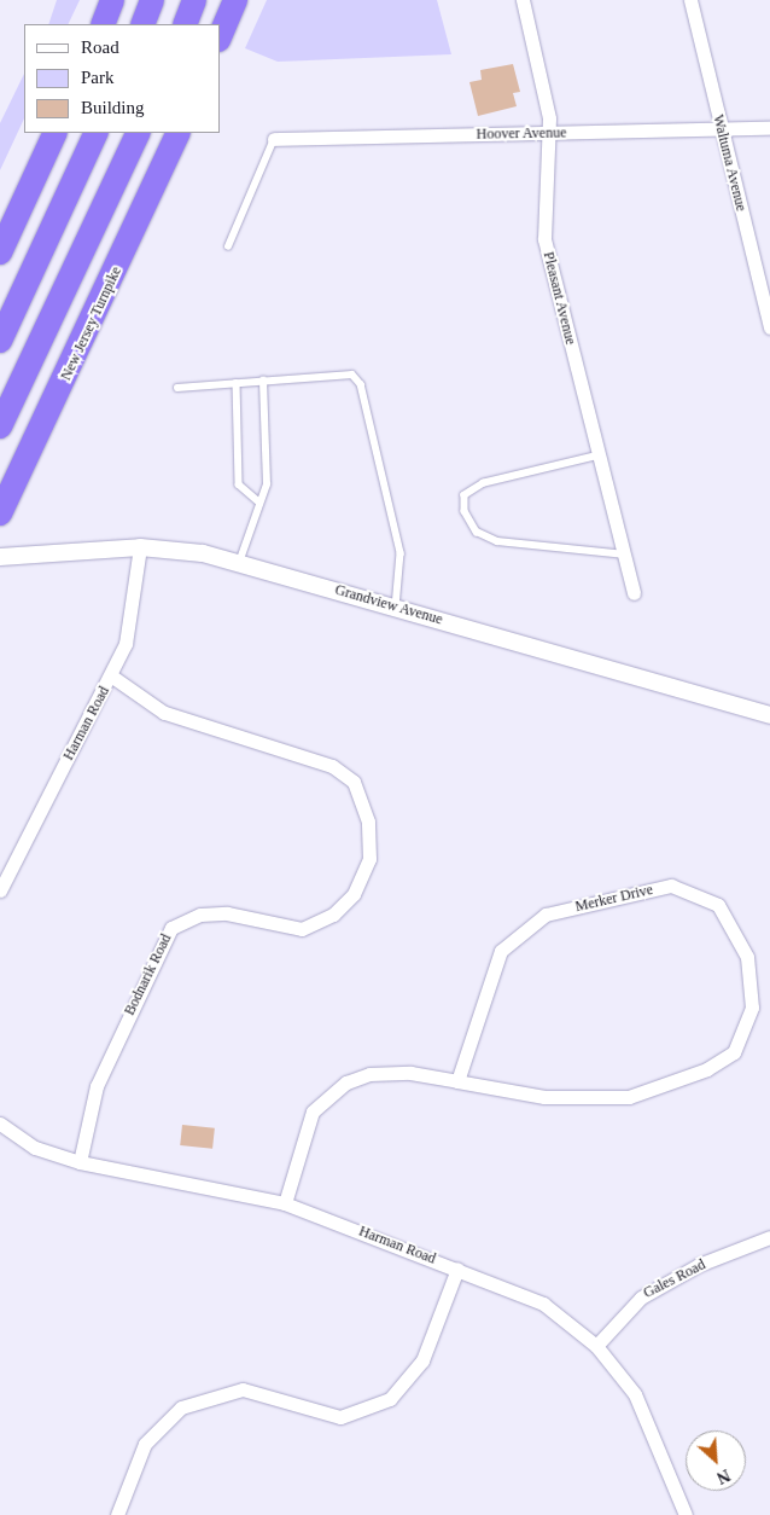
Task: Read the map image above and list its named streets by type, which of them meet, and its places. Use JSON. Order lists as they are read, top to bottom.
{
  "streets": {
    "highway": ["New Jersey Turnpike"],
    "street": [
      "Hoover Avenue",
      "Waltuma Avenue",
      "Pleasant Avenue",
      "Grandview Avenue",
      "Harman Road",
      "Merker Drive",
      "Bodnarik Road",
      "Gales Road"
    ]
  },
  "crossings": [
    ["Hoover Avenue", "Waltuma Avenue"],
    ["Hoover Avenue", "Pleasant Avenue"],
    ["Grandview Avenue", "Harman Road"],
    ["Harman Road", "Merker Drive"],
    ["Harman Road", "Bodnarik Road"],
    ["Harman Road", "Gales Road"]
  ],
  "legend": ["Road", "Park", "Building"],
  "north": "bottom right"
}
